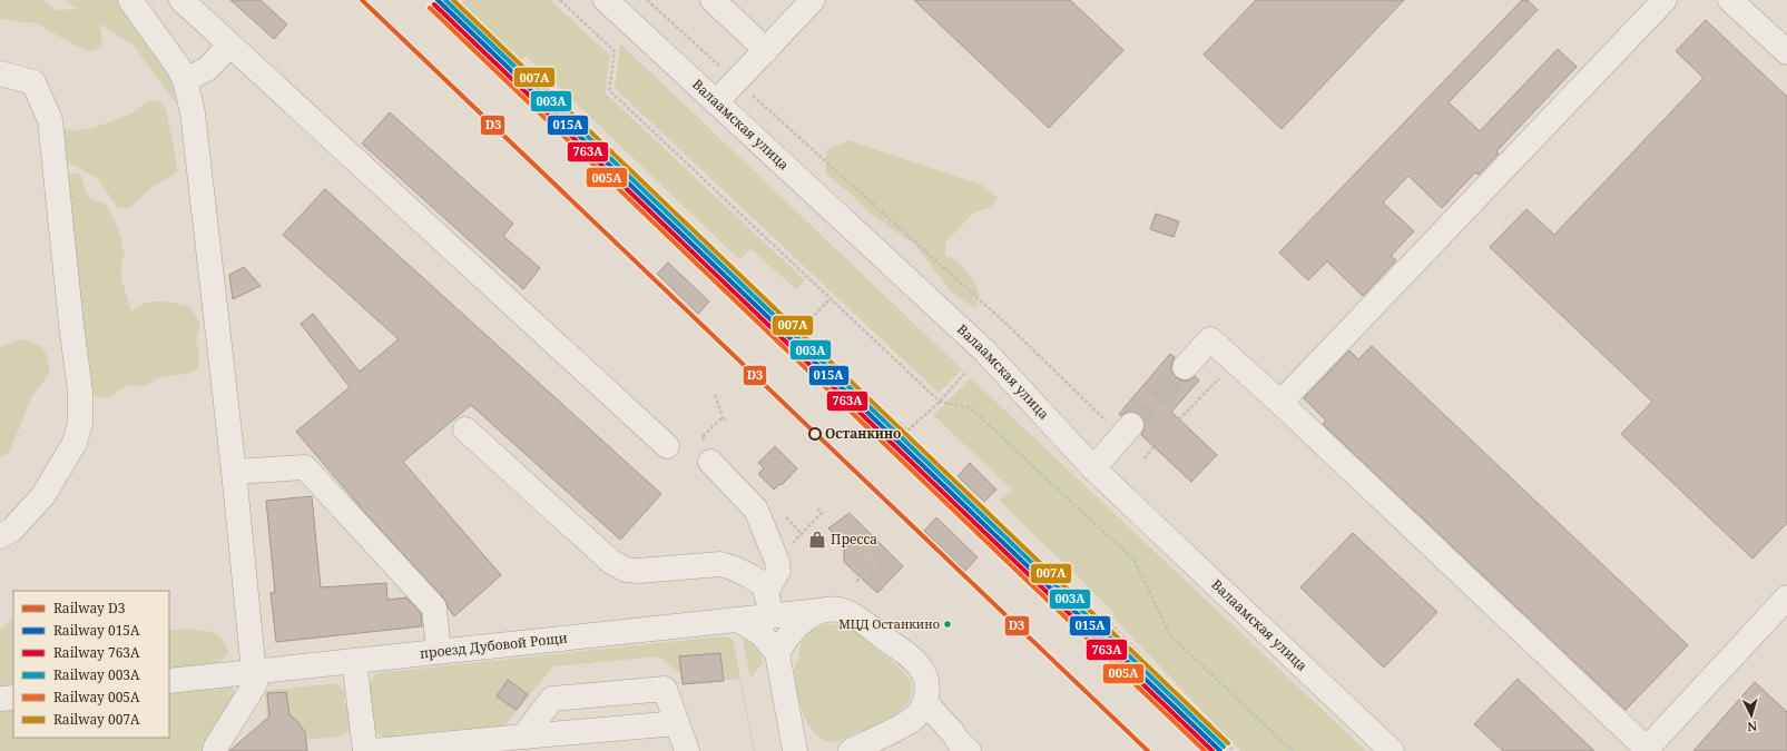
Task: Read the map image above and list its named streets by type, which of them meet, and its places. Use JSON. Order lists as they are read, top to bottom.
{
  "streets": {
    "street": ["Валаамская улица", "проезд Дубовой Рощи"]
  },
  "places": {
    "other": ["Останкино", "МЦД Останкино"],
    "shop": ["Пресса"]
  },
  "lines": [
    "rail line D3",
    "rail line 015А",
    "rail line 003А",
    "rail line 007А",
    "rail line 763А",
    "rail line 005А"
  ],
  "legend": [
    "Railway D3",
    "Railway 015А",
    "Railway 763А",
    "Railway 003А",
    "Railway 005А",
    "Railway 007А"
  ],
  "north": "bottom"
}
